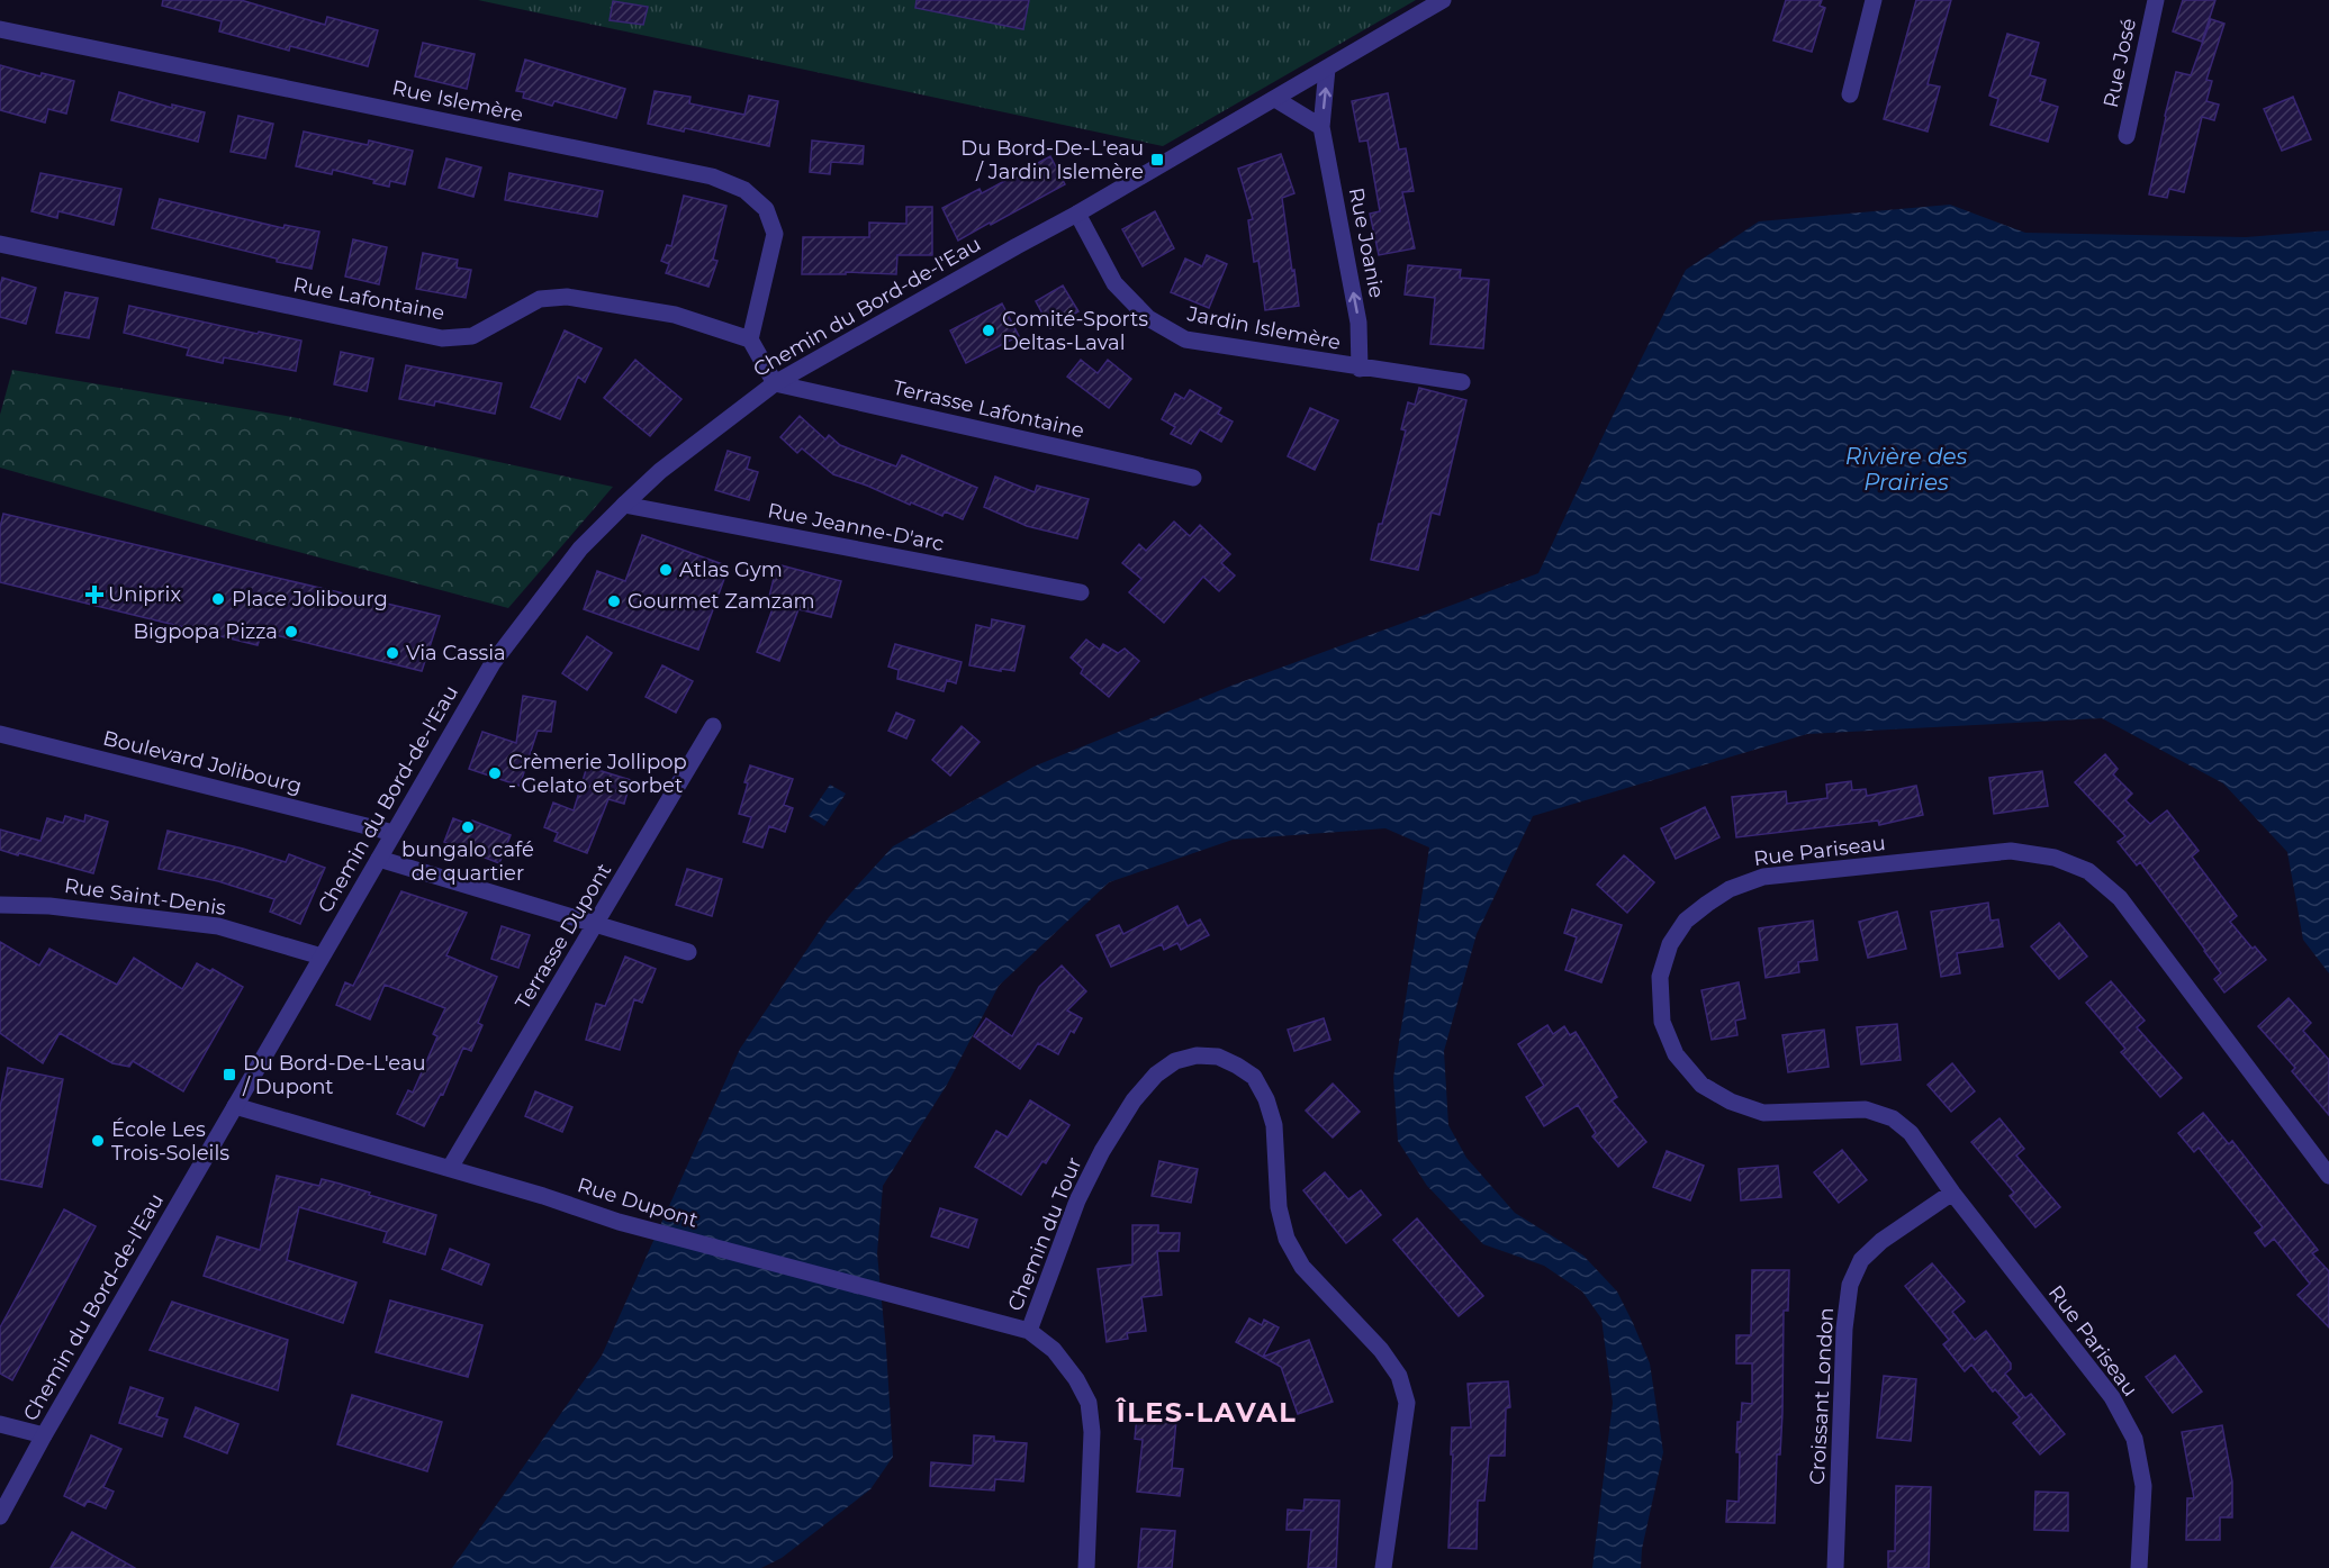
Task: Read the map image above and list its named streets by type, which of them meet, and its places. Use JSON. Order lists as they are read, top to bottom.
{
  "streets": {
    "street": [
      "Rue José",
      "Rue Islemère",
      "Rue Joanie",
      "Rue Lafontaine",
      "Chemin du Bord-de-l'Eau",
      "Jardin Islemère",
      "Terrasse Lafontaine",
      "Rue Jeanne-D'arc",
      "Boulevard Jolibourg",
      "Rue Pariseau",
      "Rue Saint-Denis",
      "Terrasse Dupont",
      "Rue Dupont",
      "Chemin du Tour",
      "Croissant London"
    ]
  },
  "crossings": [
    ["Rue Islemère", "Rue Lafontaine"],
    ["Rue Joanie", "Chemin du Bord-de-l'Eau"],
    ["Rue Joanie", "Jardin Islemère"],
    ["Chemin du Bord-de-l'Eau", "Jardin Islemère"],
    ["Chemin du Bord-de-l'Eau", "Terrasse Lafontaine"],
    ["Chemin du Bord-de-l'Eau", "Rue Jeanne-D'arc"],
    ["Chemin du Bord-de-l'Eau", "Boulevard Jolibourg"],
    ["Chemin du Bord-de-l'Eau", "Rue Saint-Denis"],
    ["Chemin du Bord-de-l'Eau", "Rue Dupont"],
    ["Rue Pariseau", "Croissant London"],
    ["Terrasse Dupont", "Rue Dupont"],
    ["Rue Dupont", "Chemin du Tour"]
  ],
  "one_way": ["Rue Joanie"],
  "districts": ["ÎLES-LAVAL"],
  "water": ["Rivière des Prairies"],
  "places": {
    "transit": ["Du Bord-De-L'eau / Jardin Islemère", "Du Bord-De-L'eau / Dupont"],
    "other": [
      "Comité-Sports Deltas-Laval",
      "Atlas Gym",
      "Place Jolibourg",
      "Gourmet Zamzam",
      "Bigpopa Pizza",
      "Via Cassia",
      "Crèmerie Jollipop - Gelato et sorbet",
      "bungalo café de quartier",
      "École Les Trois-Soleils"
    ],
    "health": ["Uniprix"]
  }
}
